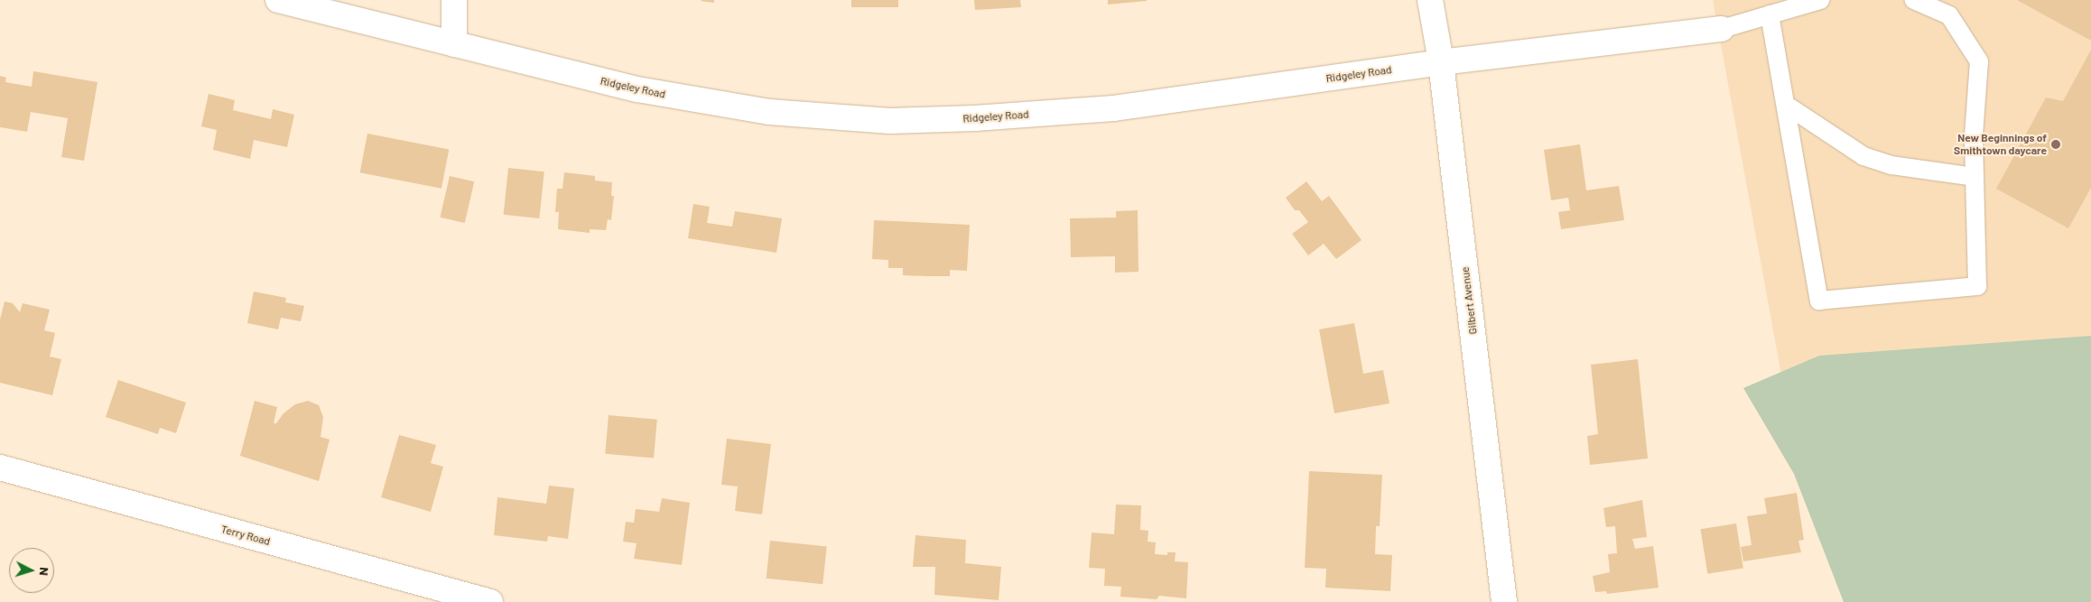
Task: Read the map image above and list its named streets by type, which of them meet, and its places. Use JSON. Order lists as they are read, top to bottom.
{
  "streets": {
    "street": ["Ridgeley Road", "Gilbert Avenue", "Terry Road"]
  },
  "crossings": [
    ["Ridgeley Road", "Gilbert Avenue"]
  ],
  "places": ["New Beginnings of Smithtown daycare"],
  "north": "right"
}
